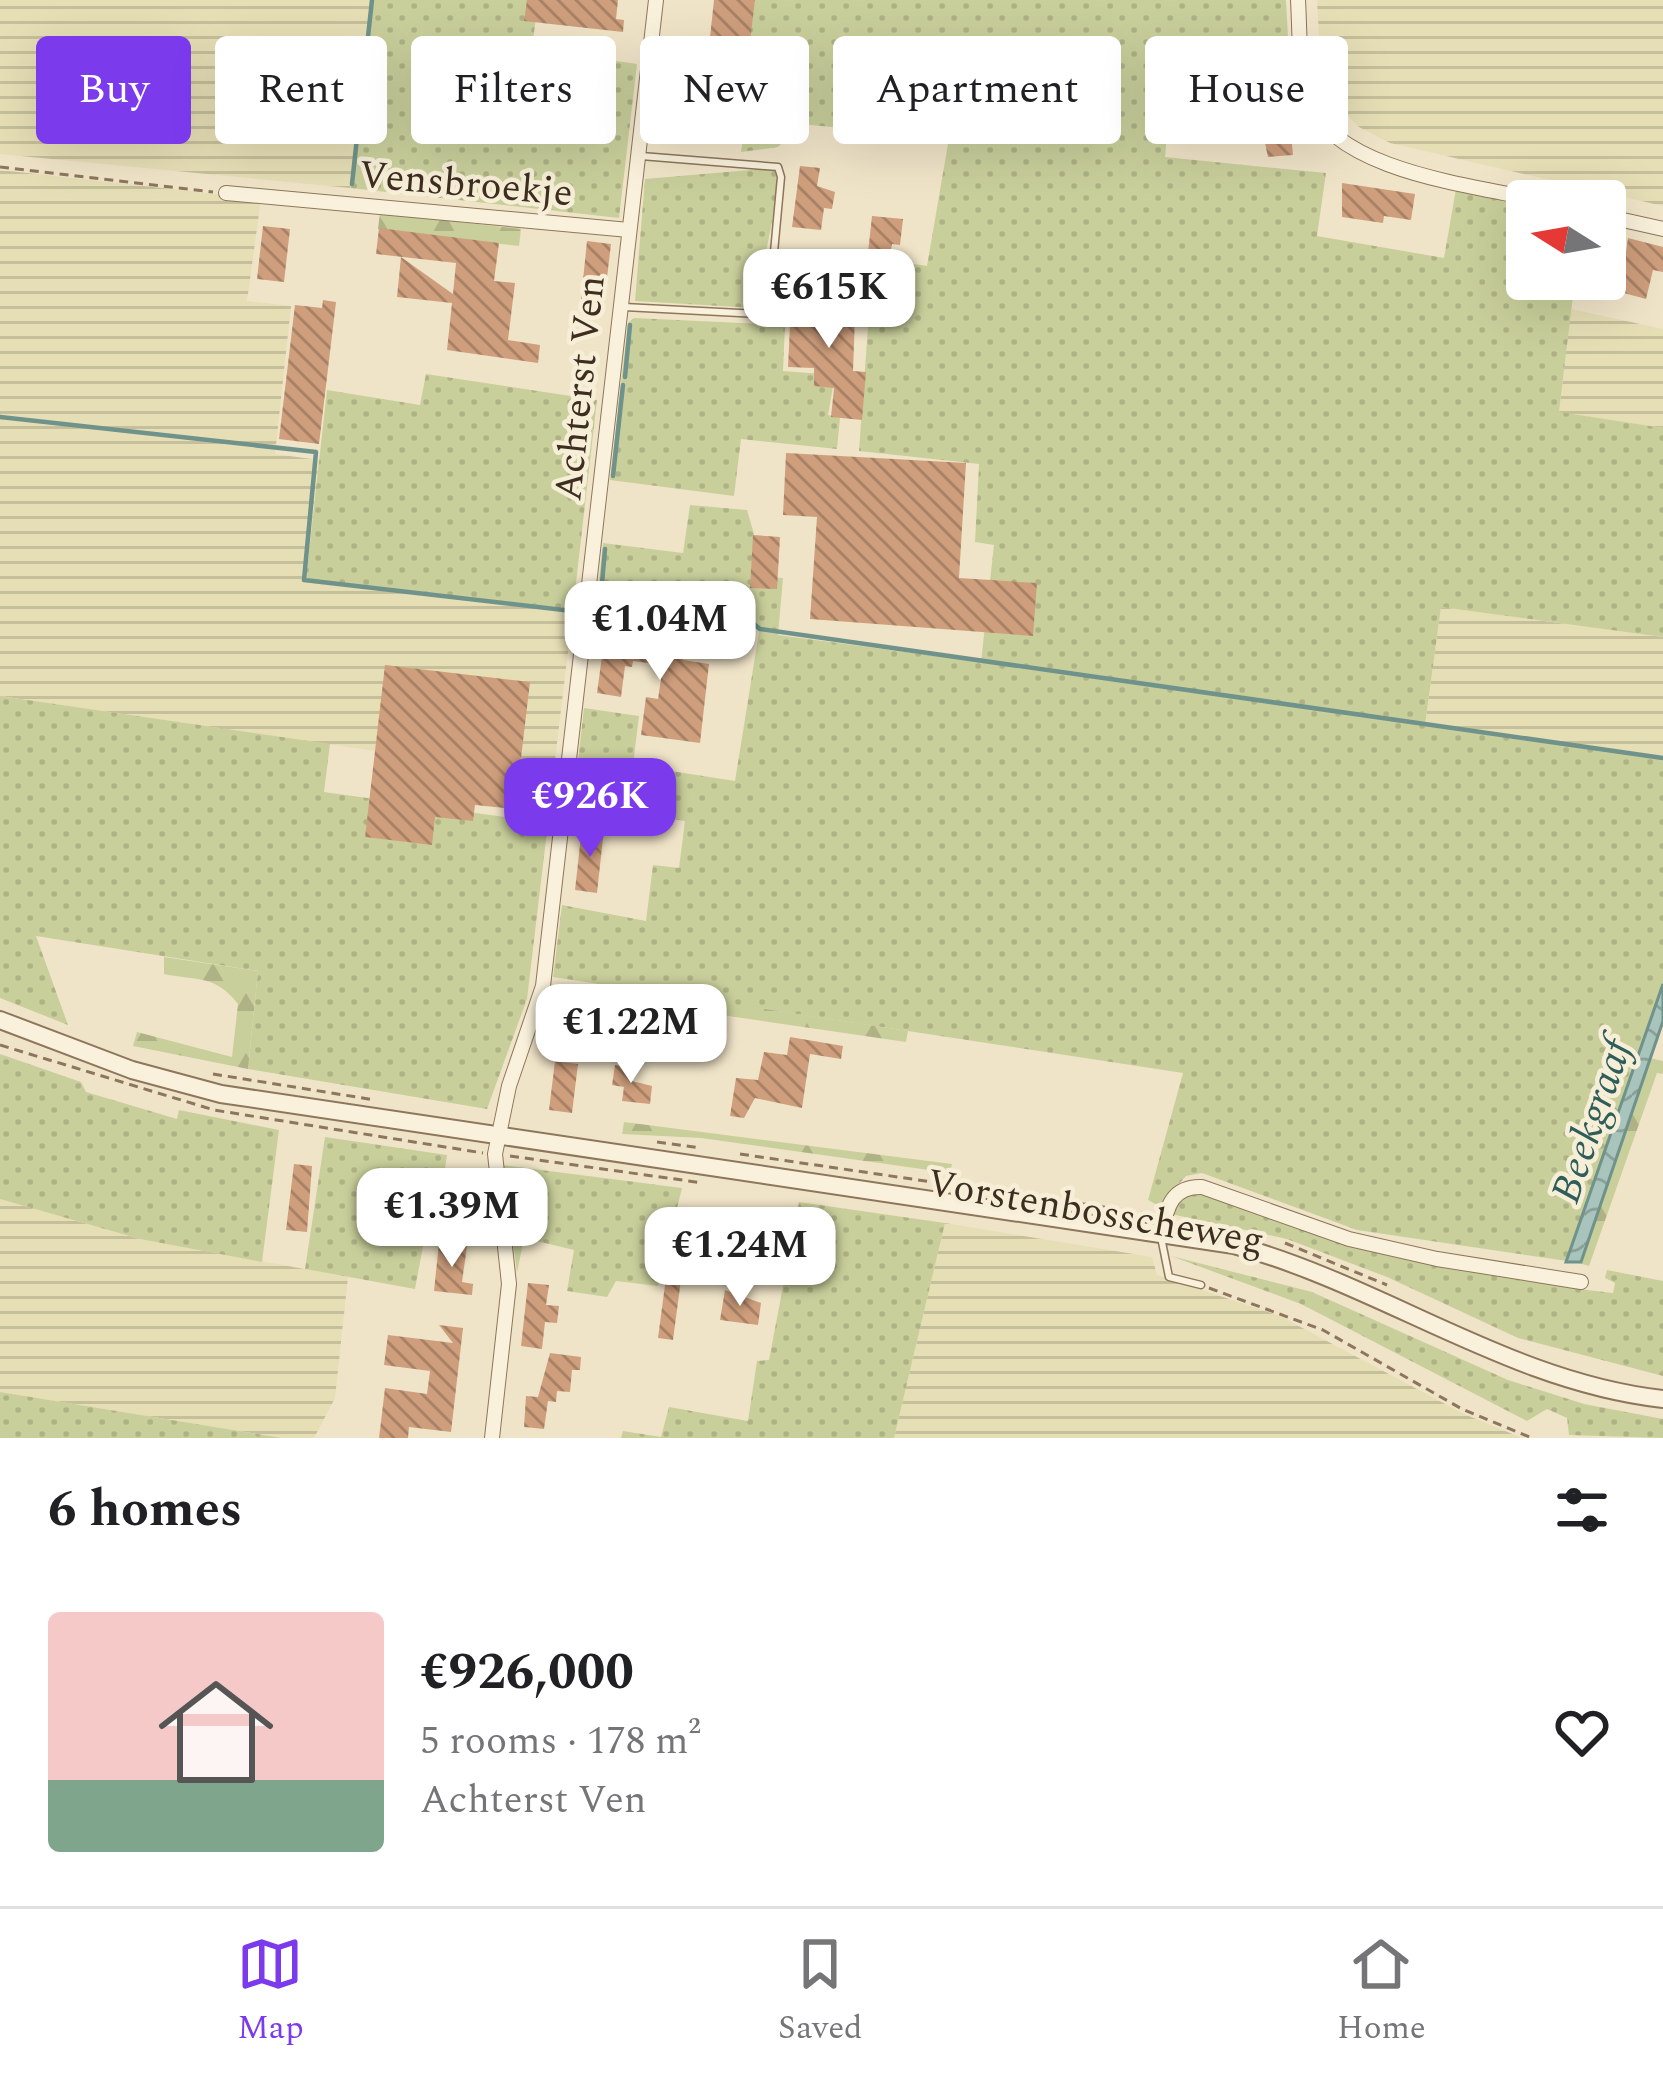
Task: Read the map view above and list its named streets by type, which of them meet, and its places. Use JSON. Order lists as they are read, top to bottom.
{
  "streets": {
    "street": ["Vensbroekje", "Achterst Ven", "Vorstenbosscheweg"]
  },
  "crossings": [
    ["Vensbroekje", "Achterst Ven"],
    ["Achterst Ven", "Vorstenbosscheweg"]
  ],
  "water": ["Beekgraaf"],
  "north": "left",
  "page": {
    "chip": [
      "Buy",
      "Rent",
      "Filters",
      "New",
      "Apartment",
      "House"
    ],
    "price": [
      "€615K",
      "€1.04M",
      "€926K",
      "€1.22M",
      "€1.39M",
      "€1.24M"
    ],
    "heading": "6 homes",
    "list": [
      {
        "name": "€926,000",
        "note": "5 rooms · 178 m² · Achterst Ven"
      }
    ],
    "tabs": ["Map", "Saved", "Home"]
  }
}
